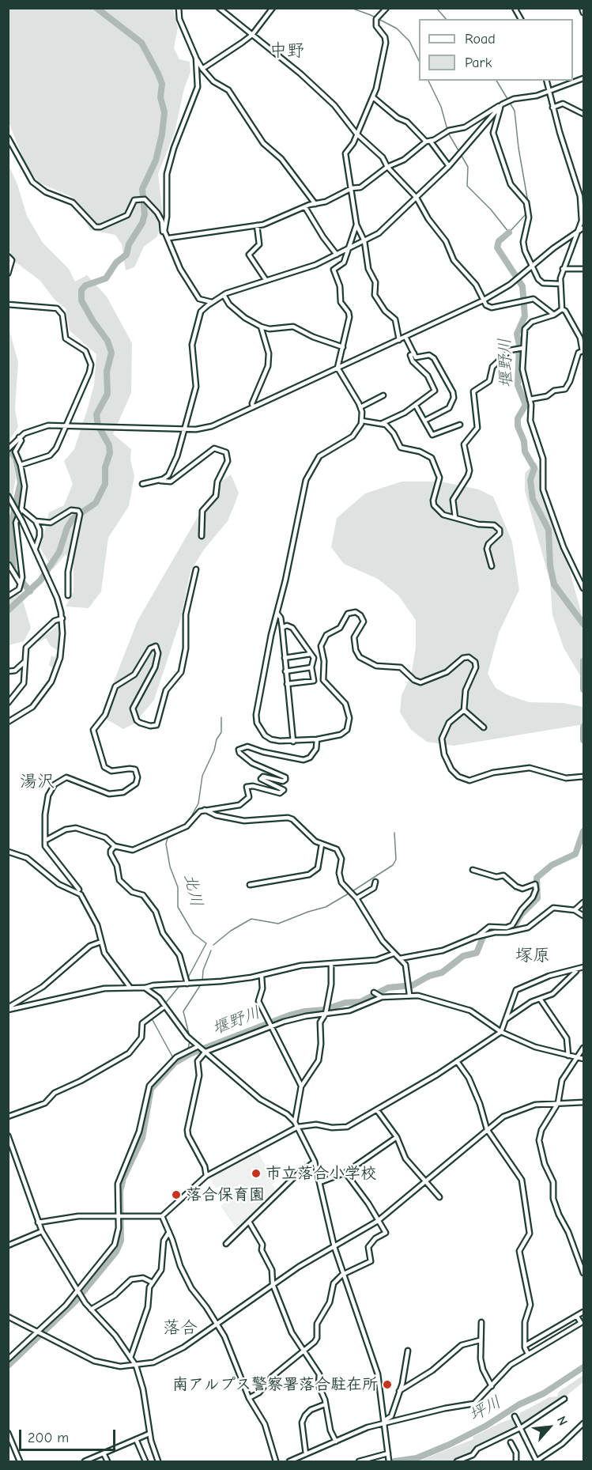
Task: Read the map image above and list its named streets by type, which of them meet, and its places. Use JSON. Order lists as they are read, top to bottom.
{
  "districts": [
    "中野",
    "湯沢",
    "塚原",
    "落合"
  ],
  "water": ["堰野川", "北川", "坪川"],
  "places": ["市立落合小学校", "落合保育園", "南アルプス警察署落合駐在所"],
  "legend": ["Road", "Park"],
  "scale_bar": "200 m",
  "north": "top right"
}
